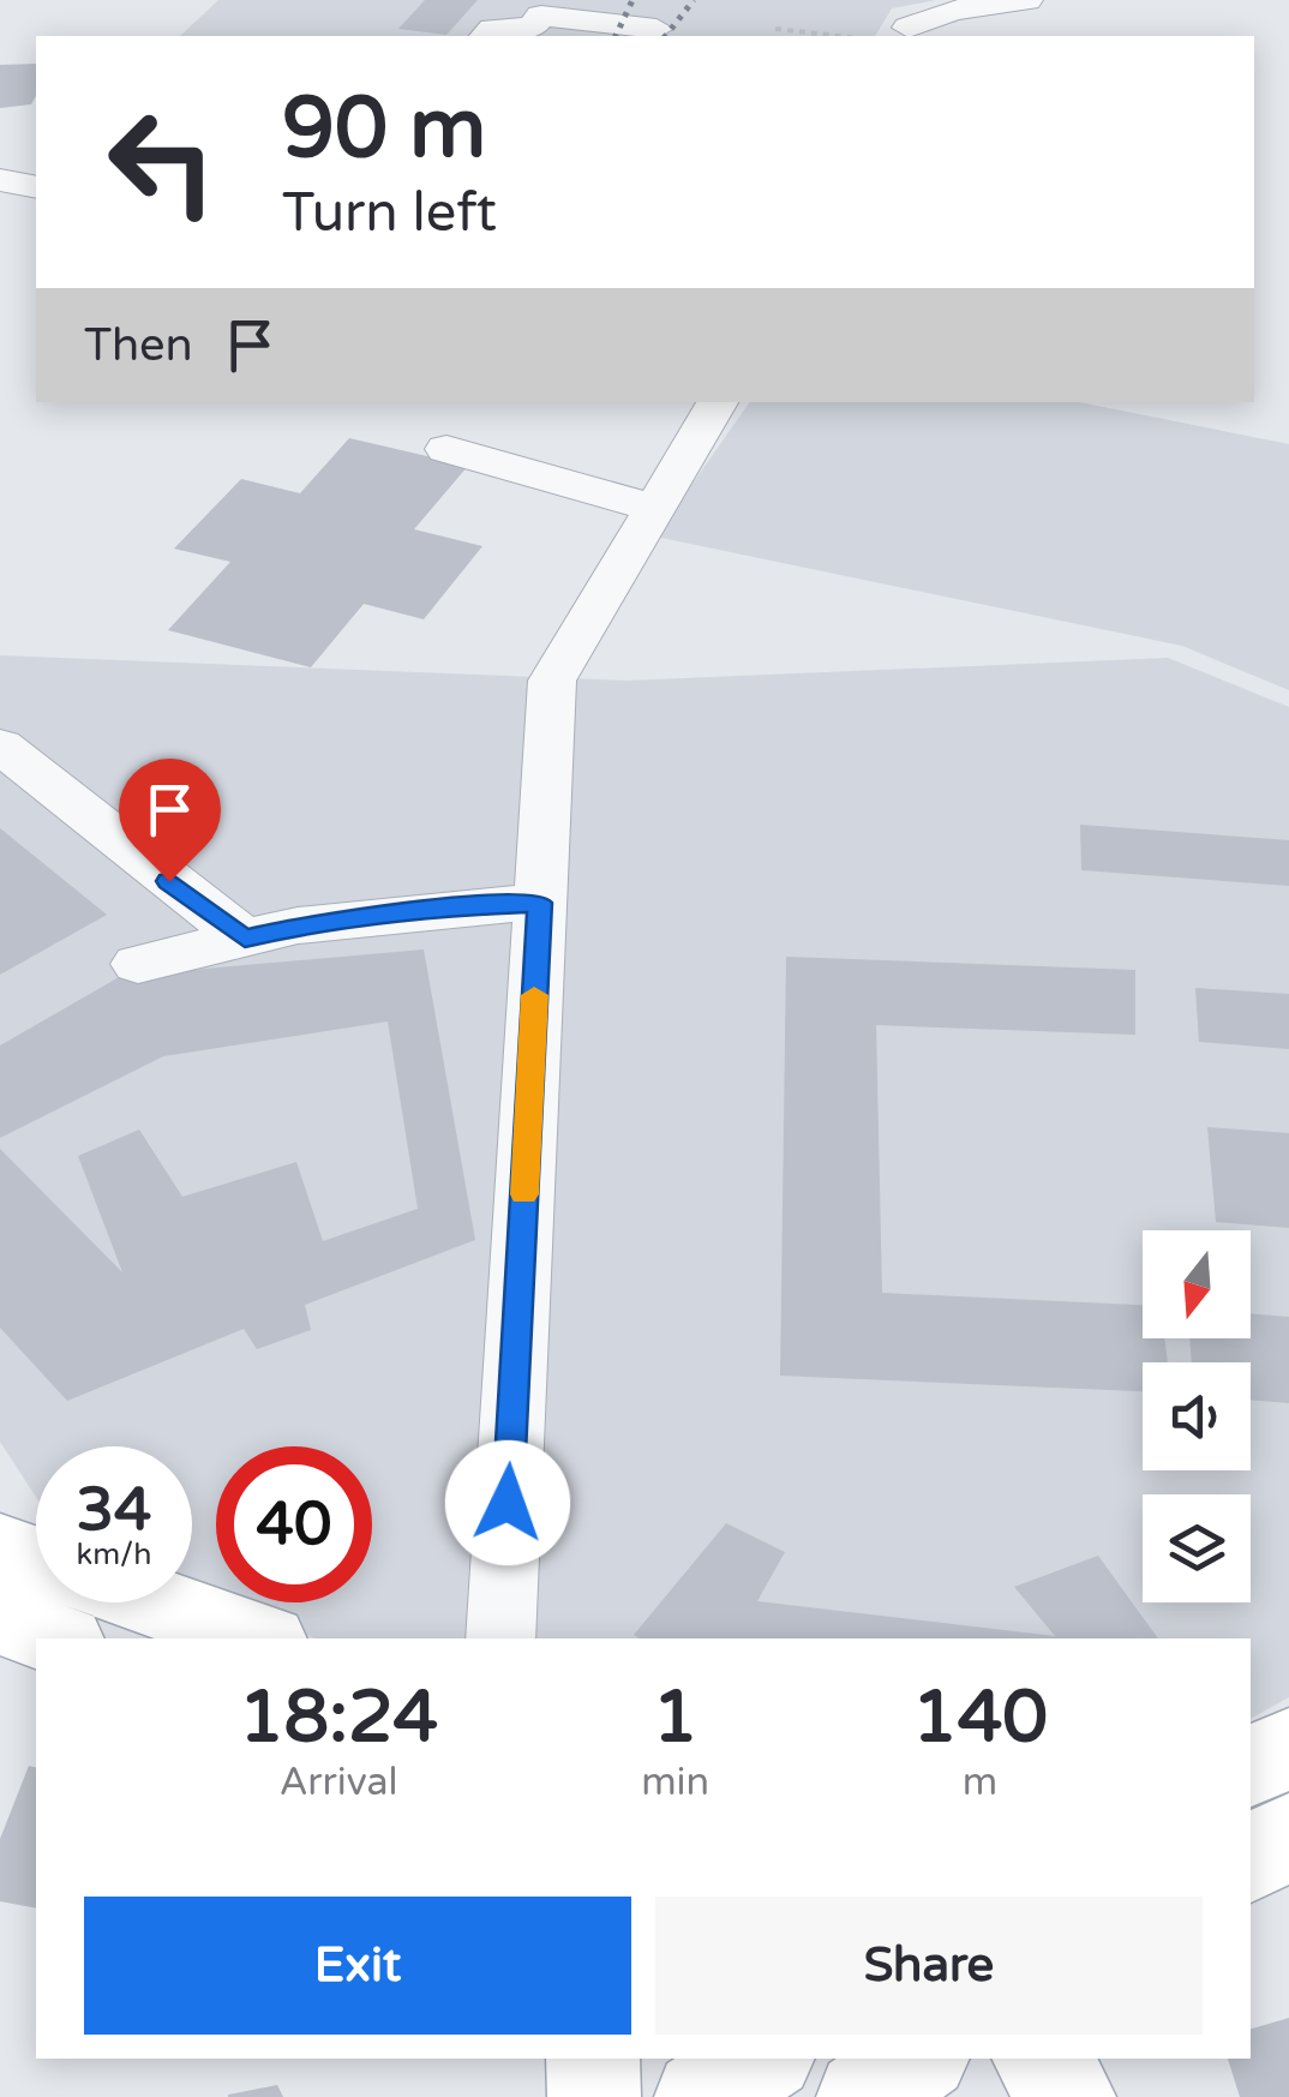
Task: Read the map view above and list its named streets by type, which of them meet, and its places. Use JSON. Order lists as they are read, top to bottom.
{
  "north": "bottom",
  "page": {
    "turn": ["90 m", "Turn left"],
    "then": "Then",
    "speed": "34 km/h",
    "limit": "40",
    "eta": [
      "18:24",
      "Arrival",
      "1",
      "min",
      "140",
      "m"
    ],
    "buttons": ["Exit", "Share"]
  }
}
